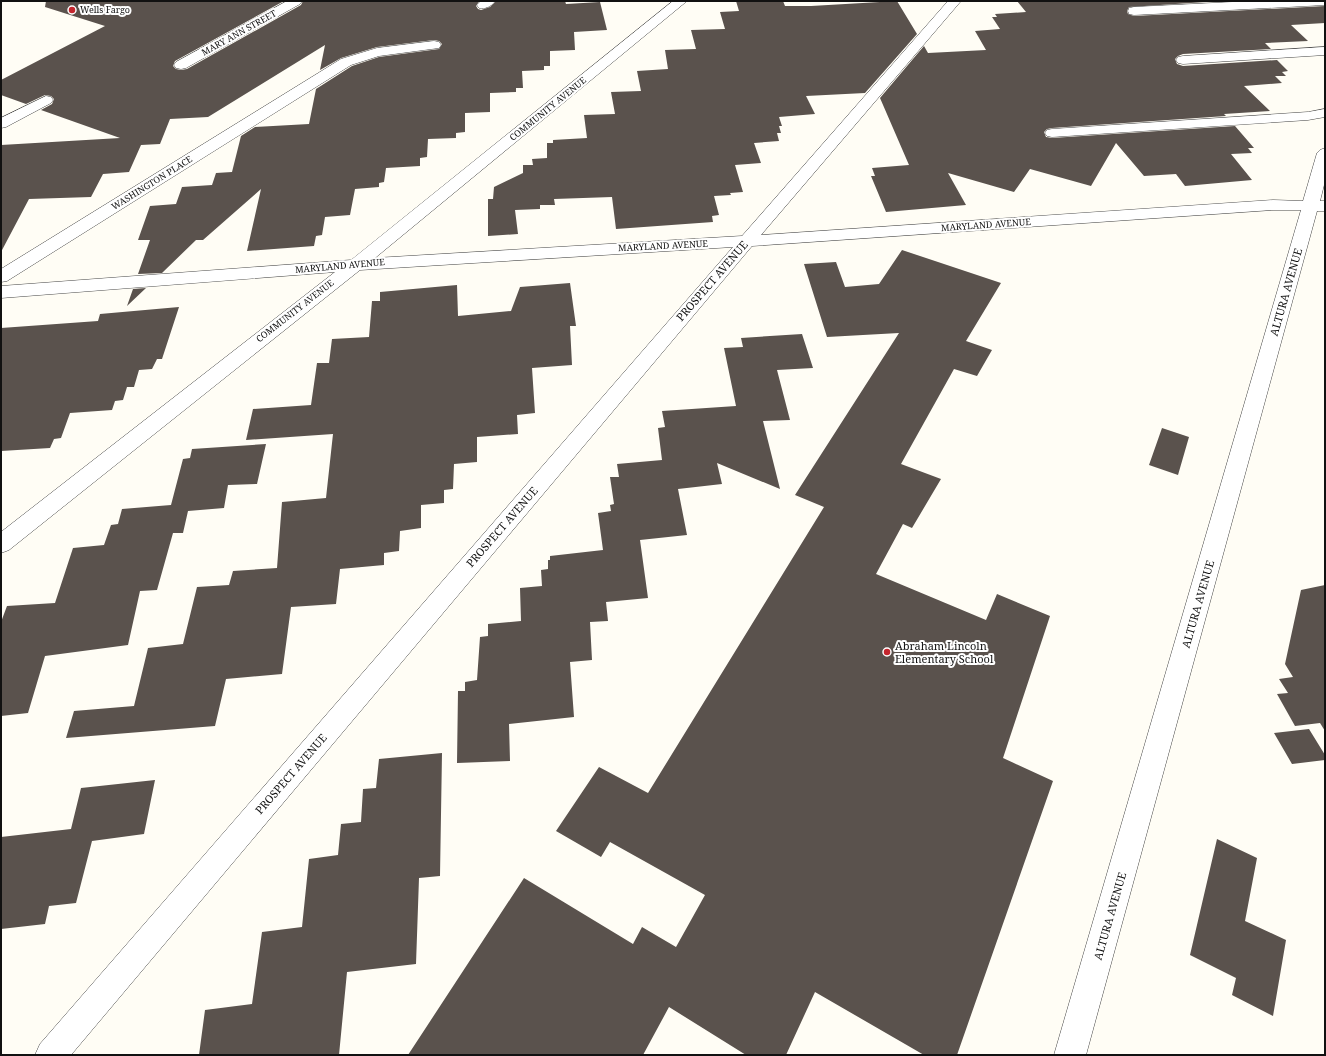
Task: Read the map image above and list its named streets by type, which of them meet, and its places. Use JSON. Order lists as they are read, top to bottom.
{
  "streets": {
    "street": [
      "MARY ANN STREET",
      "COMMUNITY AVENUE",
      "WASHINGTON PLACE",
      "MARYLAND AVENUE",
      "PROSPECT AVENUE",
      "ALTURA AVENUE"
    ]
  },
  "crossings": [
    ["COMMUNITY AVENUE", "MARYLAND AVENUE"],
    ["MARYLAND AVENUE", "PROSPECT AVENUE"],
    ["MARYLAND AVENUE", "ALTURA AVENUE"]
  ],
  "places": ["Wells Fargo", "Abraham Lincoln Elementary School"]
}
